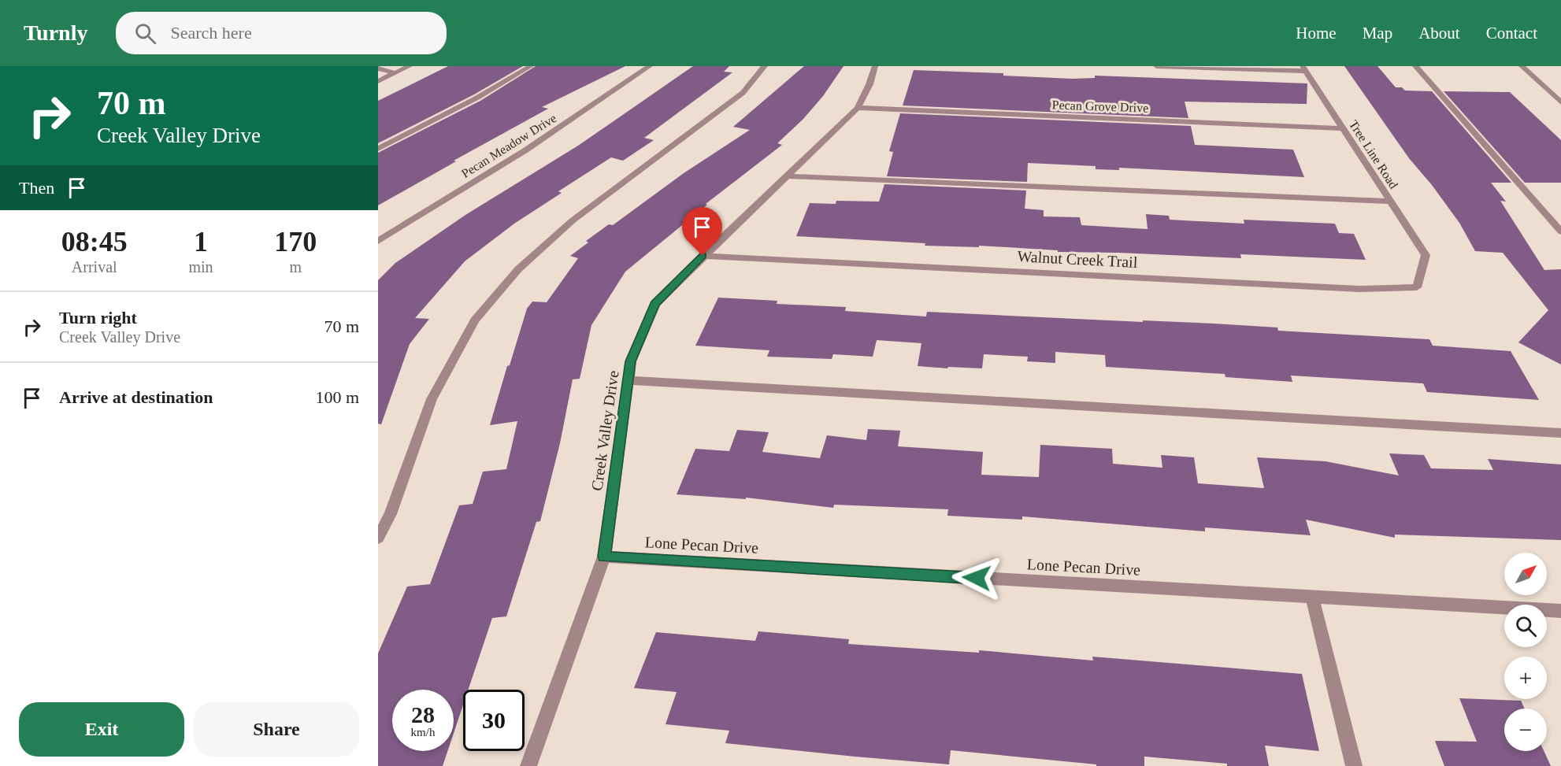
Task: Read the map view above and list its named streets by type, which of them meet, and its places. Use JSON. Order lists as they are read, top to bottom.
{
  "streets": {
    "street": [
      "Pecan Grove Drive",
      "Pecan Meadow Drive",
      "Tree Line Road",
      "Walnut Creek Trail",
      "Creek Valley Drive",
      "Lone Pecan Drive"
    ]
  },
  "crossings": [
    ["Pecan Grove Drive", "Tree Line Road"],
    ["Pecan Grove Drive", "Creek Valley Drive"],
    ["Tree Line Road", "Walnut Creek Trail"],
    ["Walnut Creek Trail", "Creek Valley Drive"],
    ["Creek Valley Drive", "Lone Pecan Drive"]
  ],
  "north": "top right",
  "page": {
    "header": "Turnly",
    "search": "Search here",
    "nav": [
      "Home",
      "Map",
      "About",
      "Contact"
    ],
    "turn": ["70 m", "Creek Valley Drive"],
    "then": "Then",
    "eta": [
      "08:45",
      "Arrival",
      "1",
      "min",
      "170",
      "m"
    ],
    "list": [
      {
        "name": "Turn right",
        "note": "Creek Valley Drive",
        "value": "70 m"
      },
      {
        "name": "Arrive at destination",
        "value": "100 m"
      }
    ],
    "map_buttons": ["+", "−"],
    "speed": "28 km/h",
    "limit": "30",
    "buttons": ["Exit", "Share"]
  }
}
